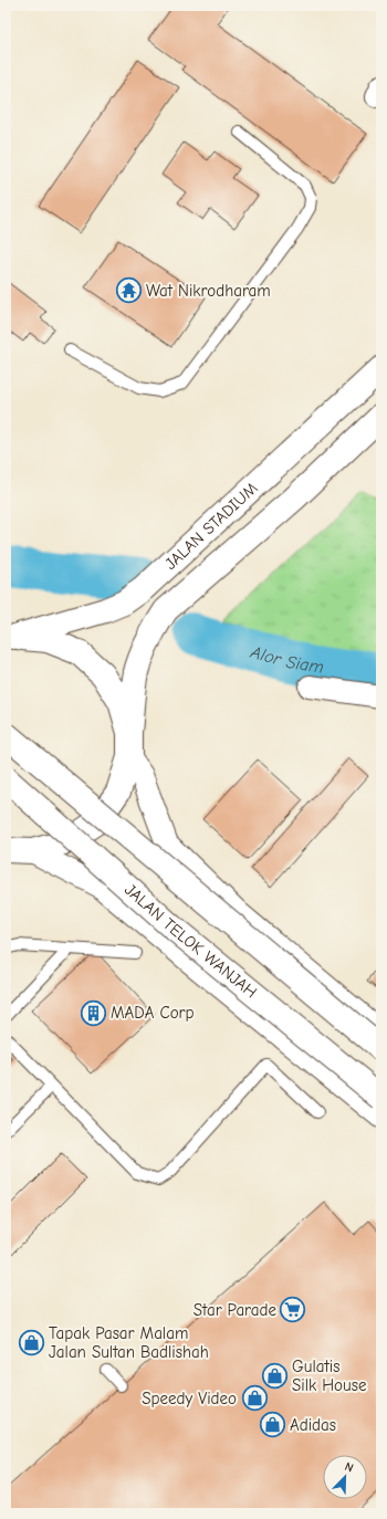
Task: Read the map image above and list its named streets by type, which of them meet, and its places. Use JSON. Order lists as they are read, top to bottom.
{
  "streets": {
    "main road": ["JALAN STADIUM", "JALAN TELOK WANJAH"]
  },
  "water": ["Alor Siam"],
  "places": {
    "temple": ["Wat Nikrodharam"],
    "building": ["MADA Corp"],
    "supermarket": ["Star Parade"],
    "shop": [
      "Tapak Pasar Malam Jalan Sultan Badlishah",
      "Gulatis Silk House",
      "Speedy Video",
      "Adidas"
    ]
  },
  "north": "top right"
}
